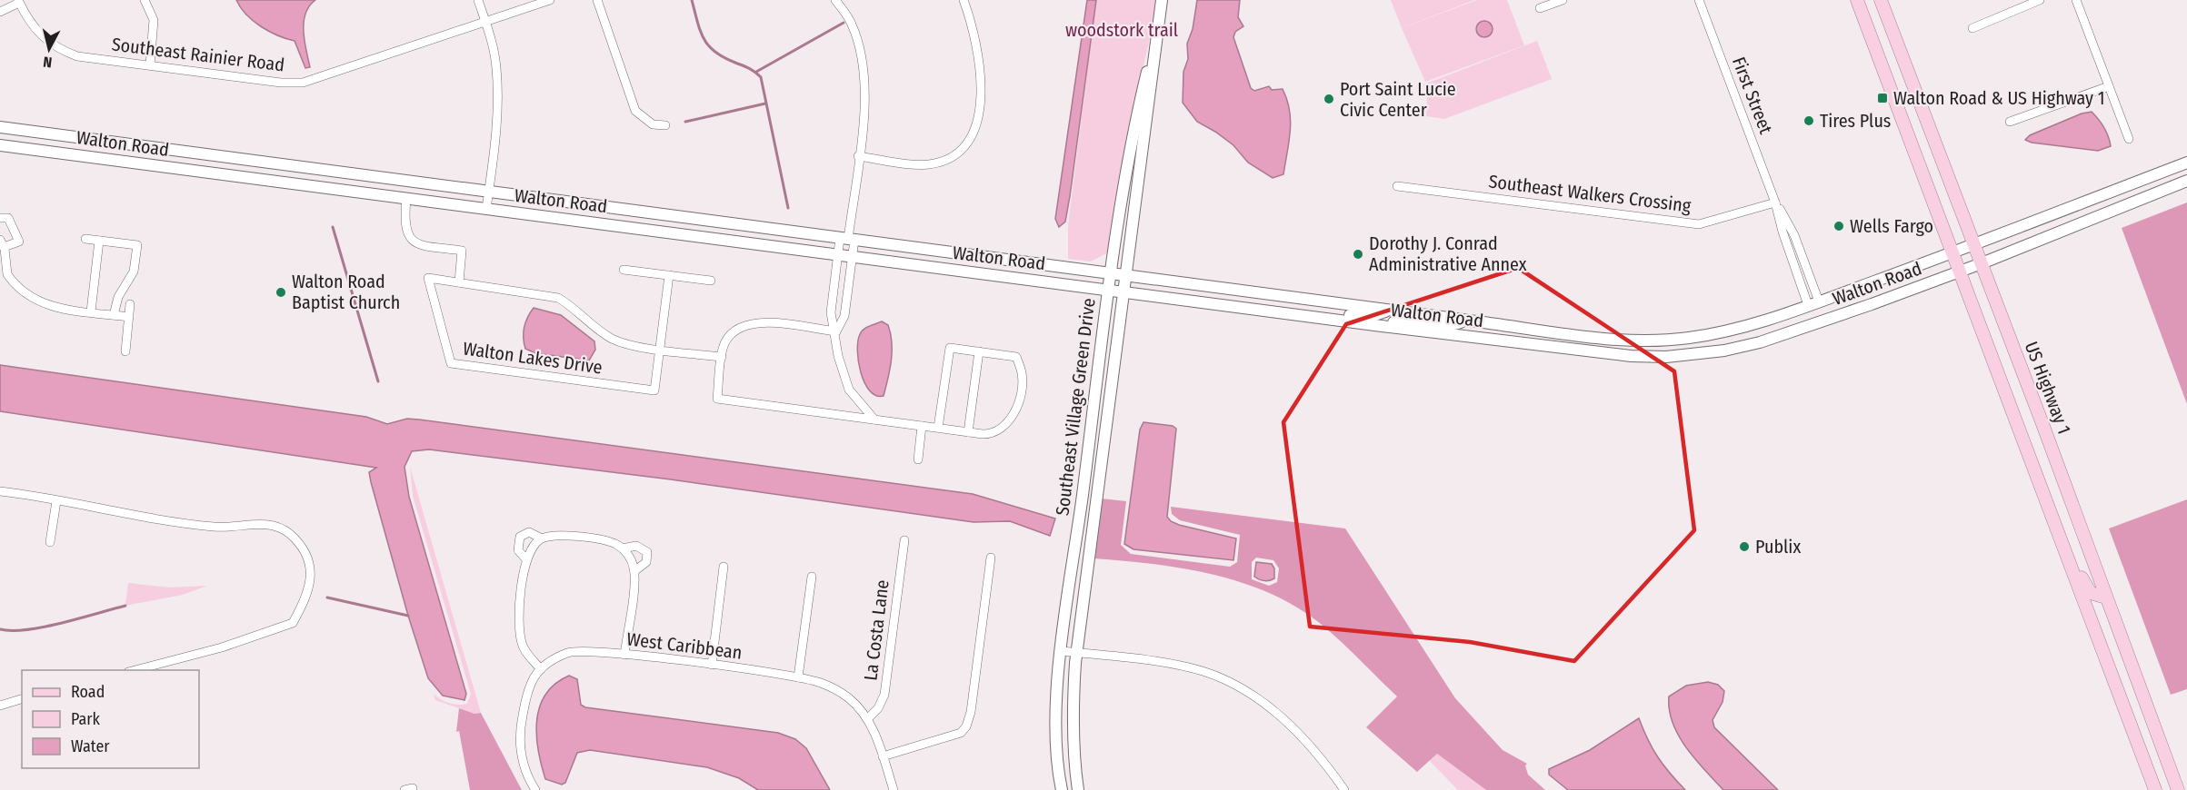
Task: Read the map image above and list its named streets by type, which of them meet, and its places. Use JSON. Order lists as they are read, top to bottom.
{
  "streets": {
    "main road": ["Walton Road", "US Highway 1", "Southeast Village Green Drive"],
    "street": [
      "Southeast Rainier Road",
      "First Street",
      "Southeast Walkers Crossing",
      "Walton Lakes Drive",
      "La Costa Lane",
      "West Caribbean"
    ]
  },
  "crossings": [
    ["First Street", "Walton Road"],
    ["First Street", "Southeast Walkers Crossing"],
    ["Walton Road", "US Highway 1"],
    ["Walton Road", "Southeast Village Green Drive"],
    ["La Costa Lane", "West Caribbean"]
  ],
  "parks": ["woodstork trail"],
  "places": {
    "transit": ["Walton Road & US Highway 1"],
    "other": [
      "Port Saint Lucie Civic Center",
      "Tires Plus",
      "Wells Fargo",
      "Dorothy J. Conrad Administrative Annex",
      "Walton Road Baptist Church",
      "Publix"
    ]
  },
  "legend": ["Road", "Park", "Water"],
  "north": "bottom"
}
